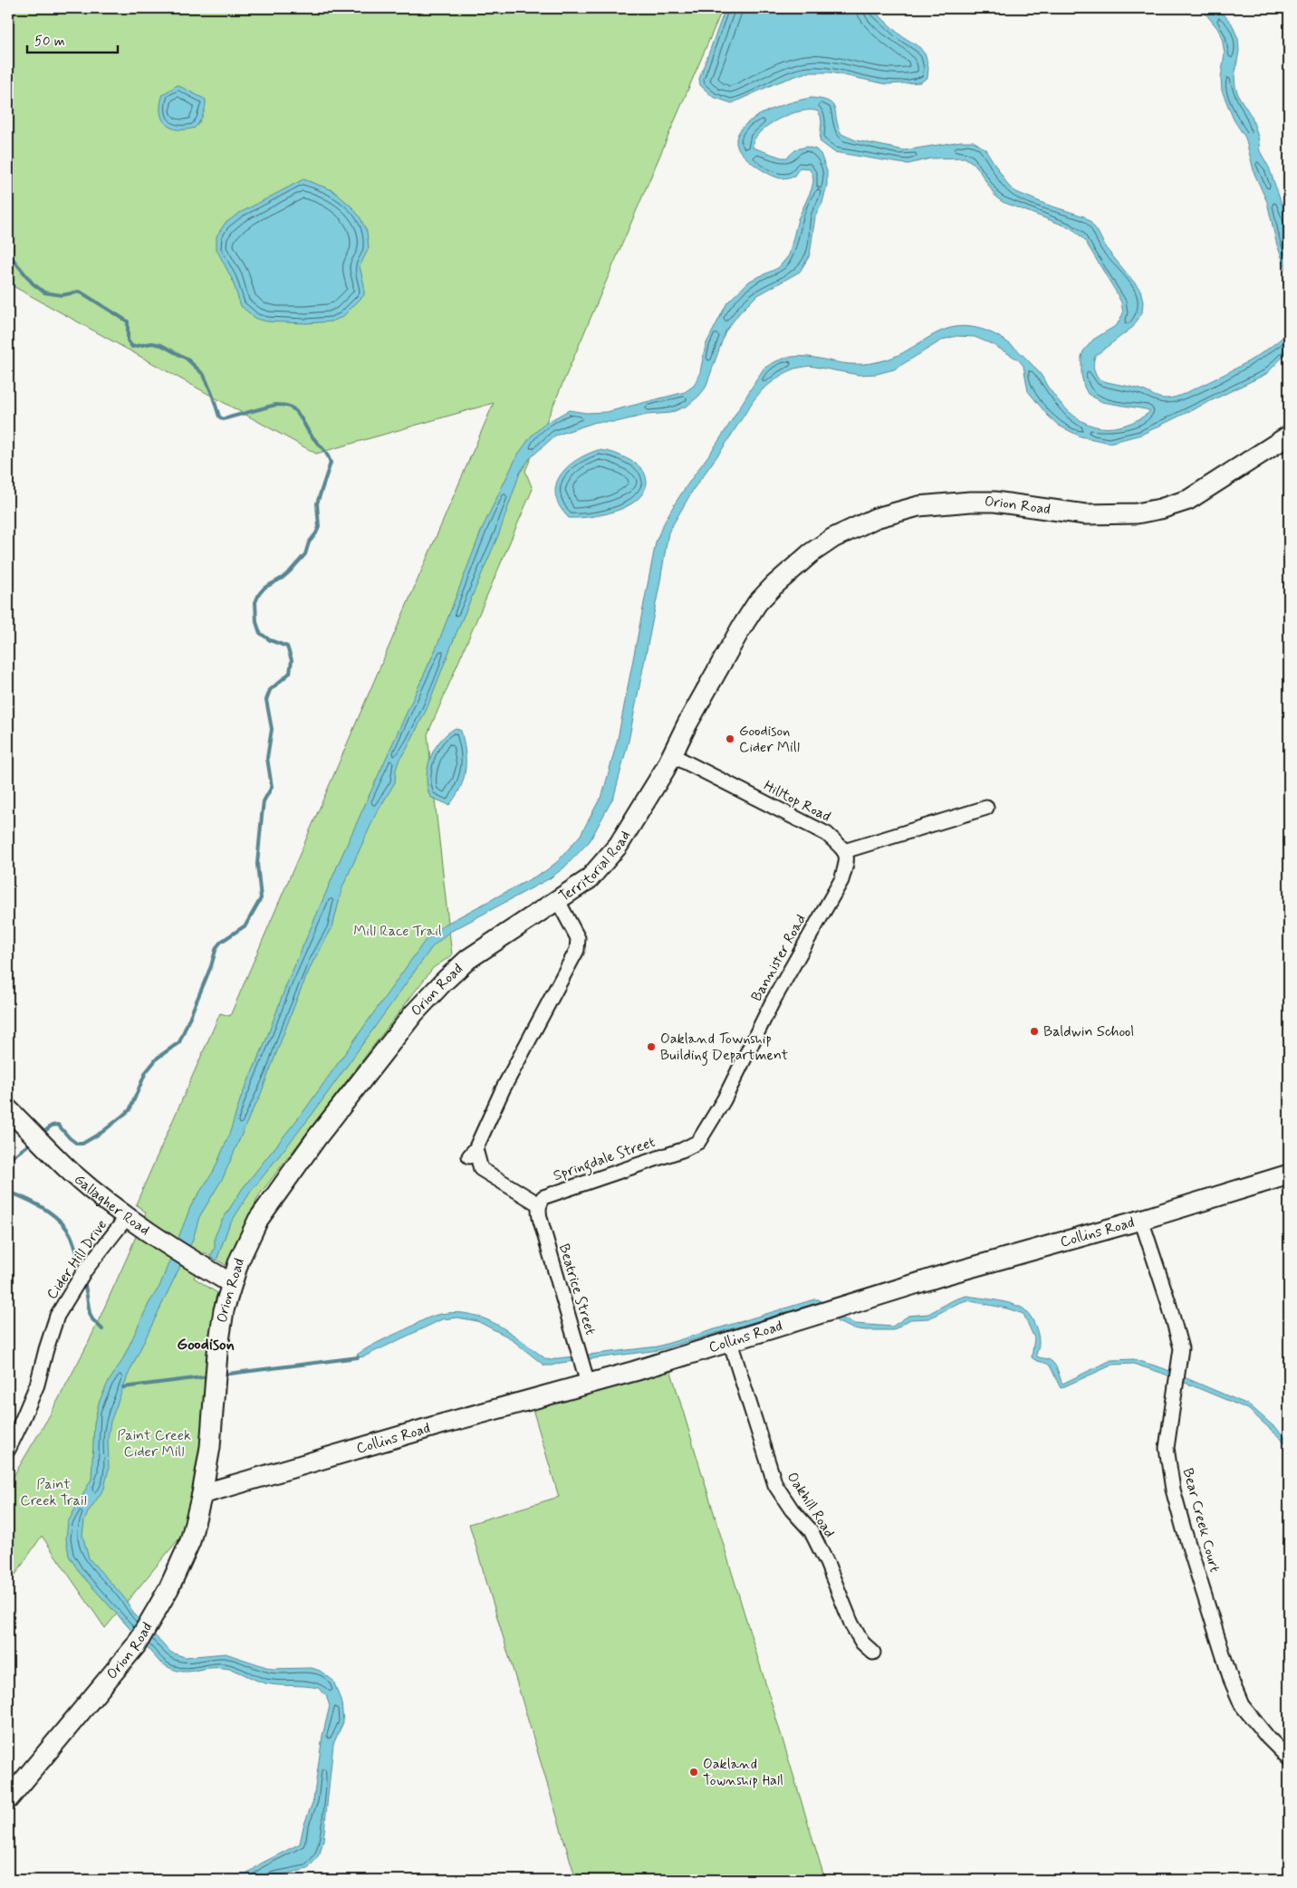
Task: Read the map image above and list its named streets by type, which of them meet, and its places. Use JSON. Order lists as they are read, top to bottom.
{
  "streets": {
    "street": [
      "Orion Road",
      "Hilltop Road",
      "Territorial Road",
      "Bannister Road",
      "Springdale Street",
      "Gallagher Road",
      "Collins Road",
      "Cider Hill Drive",
      "Beatrice Street",
      "Oakhill Road",
      "Bear Creek Court"
    ]
  },
  "crossings": [
    ["Orion Road", "Territorial Road"],
    ["Orion Road", "Gallagher Road"],
    ["Orion Road", "Collins Road"],
    ["Hilltop Road", "Territorial Road"],
    ["Hilltop Road", "Bannister Road"],
    ["Territorial Road", "Springdale Street"],
    ["Territorial Road", "Beatrice Street"],
    ["Bannister Road", "Springdale Street"],
    ["Springdale Street", "Beatrice Street"],
    ["Gallagher Road", "Cider Hill Drive"],
    ["Collins Road", "Beatrice Street"],
    ["Collins Road", "Oakhill Road"],
    ["Collins Road", "Bear Creek Court"]
  ],
  "districts": ["Goodison"],
  "parks": ["Mill Race Trail", "Paint Creek Cider Mill", "Paint Creek Trail"],
  "places": [
    "Goodison Cider Mill",
    "Baldwin School",
    "Oakland Township Building Department",
    "Oakland Township Hall"
  ],
  "scale_bar": "50 m"
}
